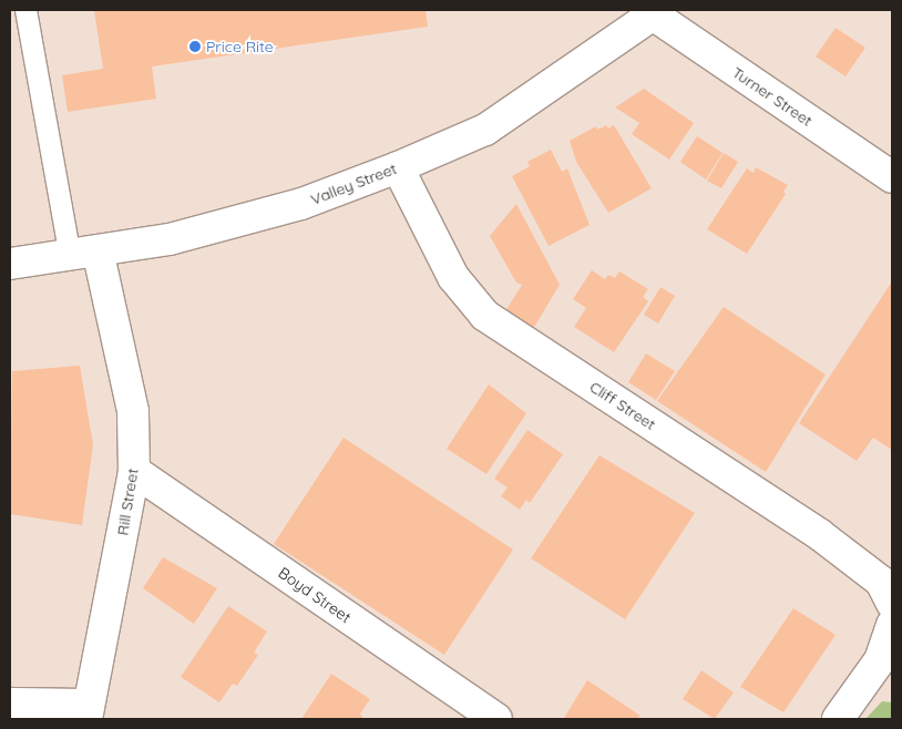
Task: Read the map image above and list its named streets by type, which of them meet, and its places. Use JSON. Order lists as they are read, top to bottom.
{
  "streets": {
    "street": [
      "Turner Street",
      "Valley Street",
      "Cliff Street",
      "Rill Street",
      "Boyd Street"
    ]
  },
  "crossings": [
    ["Turner Street", "Valley Street"],
    ["Valley Street", "Cliff Street"],
    ["Valley Street", "Rill Street"],
    ["Rill Street", "Boyd Street"]
  ],
  "places": ["Price Rite"]
}
